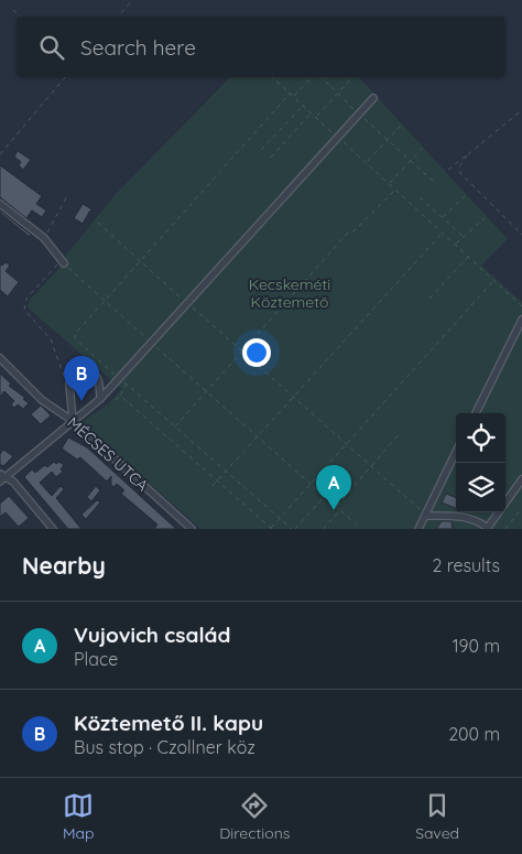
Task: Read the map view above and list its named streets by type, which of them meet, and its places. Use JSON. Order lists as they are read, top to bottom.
{
  "streets": {
    "street": ["MÉCSES UTCA"]
  },
  "parks": ["Kecskeméti Köztemető"],
  "page": {
    "search": "Search here",
    "pins": ["B", "A"],
    "heading": ["Nearby", "2 results"],
    "list": [
      {
        "mark": "A",
        "name": "Vujovich család",
        "note": "Place",
        "value": "190 m"
      },
      {
        "mark": "B",
        "name": "Köztemető II. kapu",
        "note": "Bus stop · Czollner köz",
        "value": "200 m"
      }
    ],
    "nav": ["Map", "Directions", "Saved"]
  }
}
